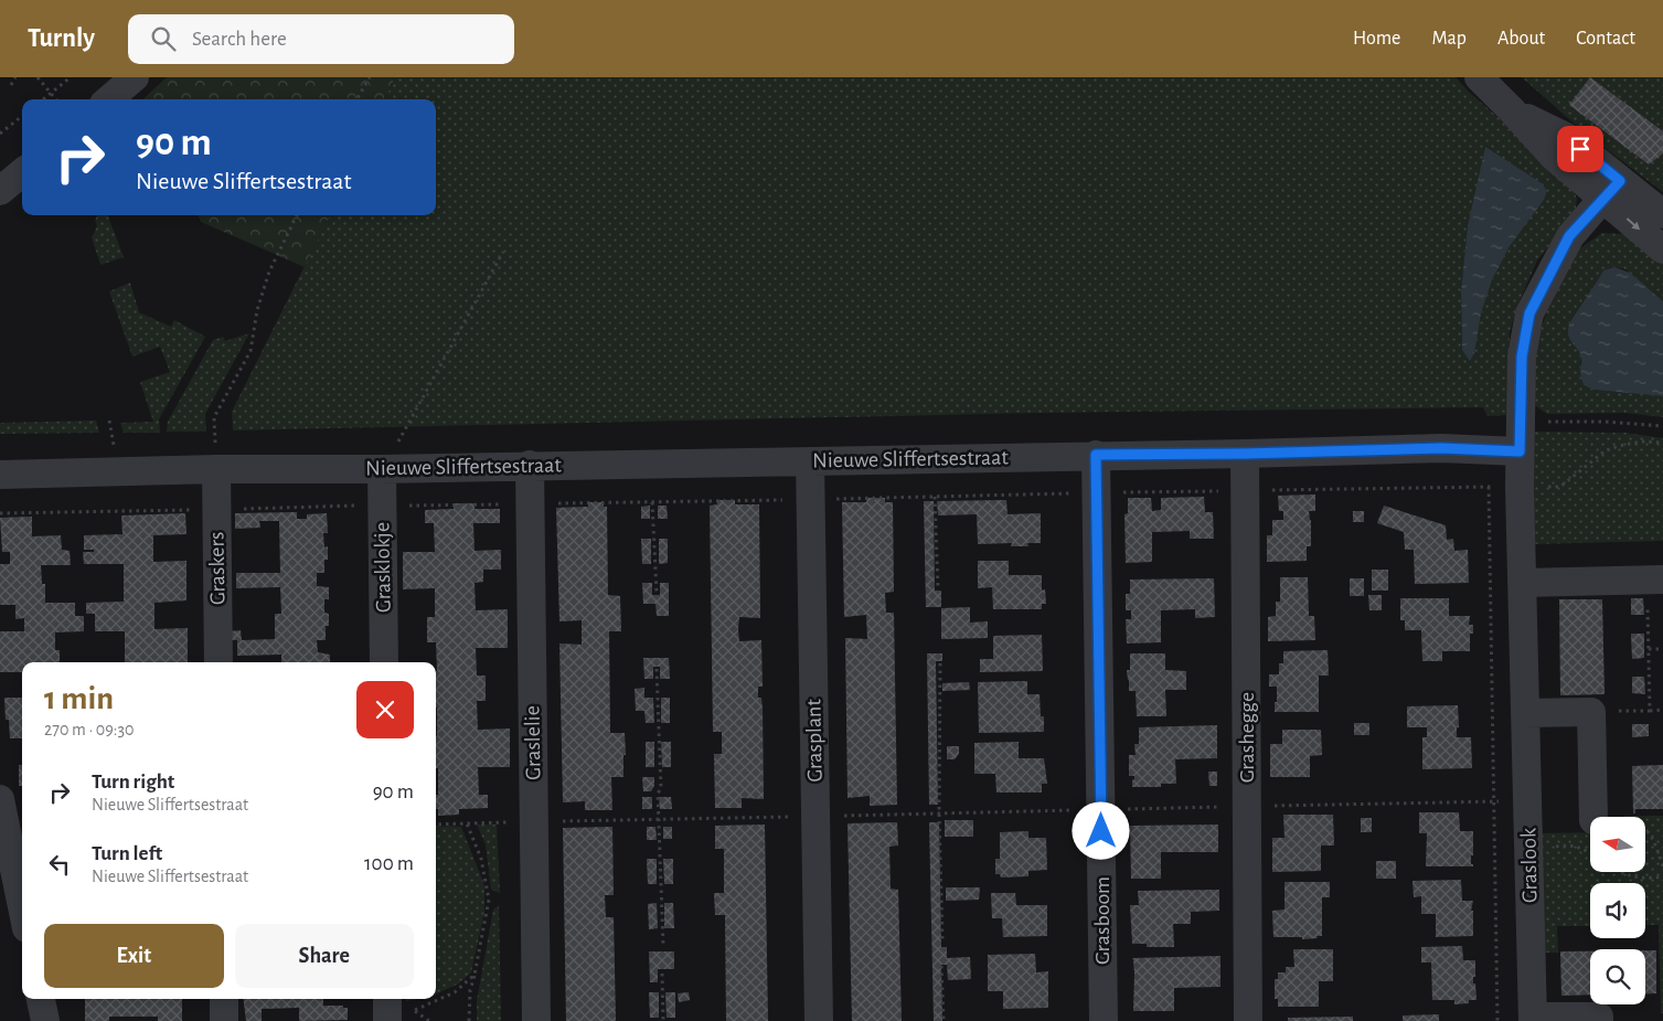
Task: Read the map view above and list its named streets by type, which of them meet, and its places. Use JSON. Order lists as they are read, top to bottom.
{
  "streets": {
    "street": [
      "Nieuwe Sliffertsestraat",
      "Grasklokje",
      "Graskers",
      "Grashegge",
      "Grasplant",
      "Graslelie",
      "Graslook",
      "Grasboom"
    ]
  },
  "crossings": [
    ["Nieuwe Sliffertsestraat", "Grasklokje"],
    ["Nieuwe Sliffertsestraat", "Graskers"],
    ["Nieuwe Sliffertsestraat", "Grashegge"],
    ["Nieuwe Sliffertsestraat", "Grasplant"],
    ["Nieuwe Sliffertsestraat", "Graslelie"],
    ["Nieuwe Sliffertsestraat", "Graslook"],
    ["Nieuwe Sliffertsestraat", "Grasboom"]
  ],
  "north": "left",
  "page": {
    "header": "Turnly",
    "search": "Search here",
    "nav": [
      "Home",
      "Map",
      "About",
      "Contact"
    ],
    "turn": ["90 m", "Nieuwe Sliffertsestraat"],
    "heading": ["1 min", "270 m · 09:30"],
    "list": [
      {
        "name": "Turn right",
        "note": "Nieuwe Sliffertsestraat",
        "value": "90 m"
      },
      {
        "name": "Turn left",
        "note": "Nieuwe Sliffertsestraat",
        "value": "100 m"
      }
    ],
    "buttons": ["Exit", "Share"]
  }
}
